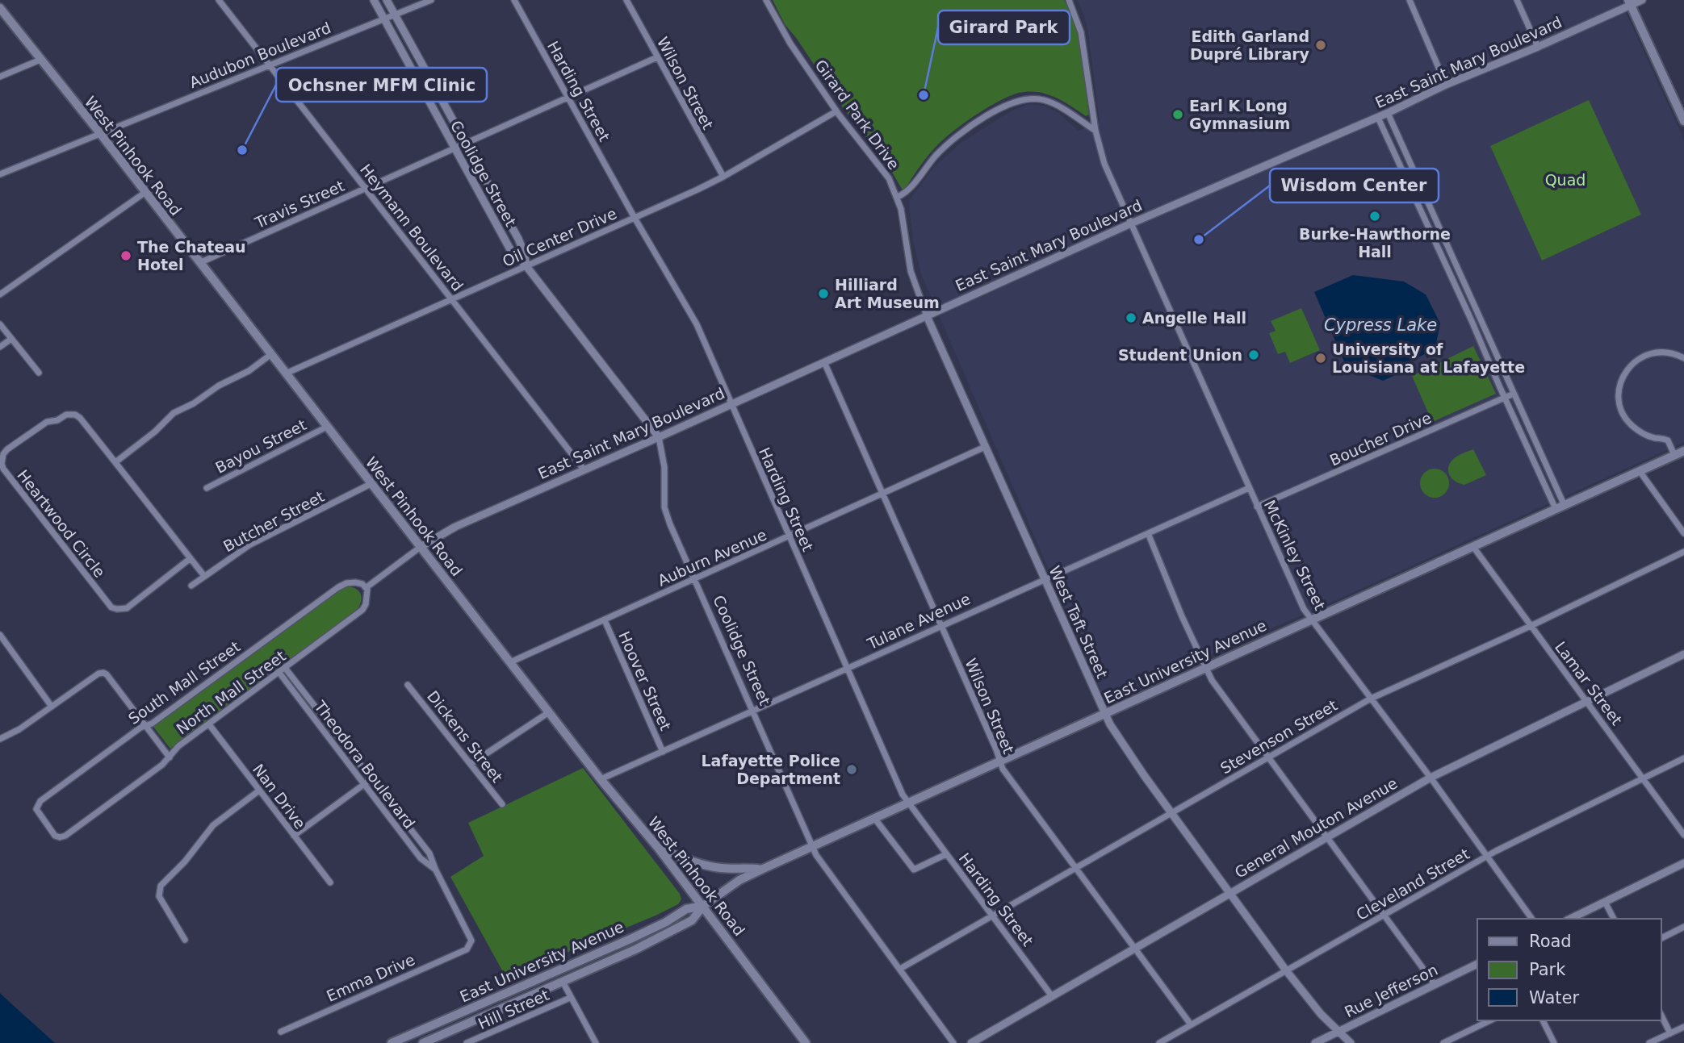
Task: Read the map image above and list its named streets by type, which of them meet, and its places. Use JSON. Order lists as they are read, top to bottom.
{
  "streets": {
    "main road": ["West Pinhook Road", "East University Avenue"],
    "street": [
      "Audubon Boulevard",
      "East Saint Mary Boulevard",
      "Wilson Street",
      "Harding Street",
      "Girard Park Drive",
      "Coolidge Street",
      "Travis Street",
      "Heymann Boulevard",
      "Oil Center Drive",
      "Boucher Drive",
      "Bayou Street",
      "Butcher Street",
      "Heartwood Circle",
      "McKinley Street",
      "Auburn Avenue",
      "Tulane Avenue",
      "West Taft Street",
      "Hoover Street",
      "South Mall Street",
      "Lamar Street",
      "North Mall Street",
      "Dickens Street",
      "Stevenson Street",
      "Theodora Boulevard",
      "Nan Drive",
      "General Mouton Avenue",
      "Cleveland Street",
      "Emma Drive",
      "Rue Jefferson",
      "Hill Street"
    ]
  },
  "crossings": [
    ["Audubon Boulevard", "West Pinhook Road"],
    ["Audubon Boulevard", "Coolidge Street"],
    ["Audubon Boulevard", "Heymann Boulevard"],
    ["East Saint Mary Boulevard", "Wilson Street"],
    ["East Saint Mary Boulevard", "Harding Street"],
    ["East Saint Mary Boulevard", "Girard Park Drive"],
    ["East Saint Mary Boulevard", "West Pinhook Road"],
    ["East Saint Mary Boulevard", "Coolidge Street"],
    ["East Saint Mary Boulevard", "Heymann Boulevard"],
    ["East Saint Mary Boulevard", "McKinley Street"],
    ["East Saint Mary Boulevard", "West Taft Street"],
    ["Wilson Street", "Travis Street"],
    ["Wilson Street", "Oil Center Drive"],
    ["Wilson Street", "Auburn Avenue"],
    ["Wilson Street", "Tulane Avenue"],
    ["Wilson Street", "East University Avenue"],
    ["Wilson Street", "Stevenson Street"],
    ["Wilson Street", "General Mouton Avenue"],
    ["Wilson Street", "Cleveland Street"],
    ["Harding Street", "Travis Street"],
    ["Harding Street", "Oil Center Drive"],
    ["Harding Street", "Auburn Avenue"],
    ["Harding Street", "Tulane Avenue"],
    ["Harding Street", "East University Avenue"],
    ["Harding Street", "Stevenson Street"],
    ["Harding Street", "General Mouton Avenue"],
    ["Girard Park Drive", "Oil Center Drive"],
    ["Girard Park Drive", "West Taft Street"],
    ["West Pinhook Road", "Travis Street"],
    ["West Pinhook Road", "Oil Center Drive"],
    ["West Pinhook Road", "Bayou Street"],
    ["West Pinhook Road", "Butcher Street"],
    ["West Pinhook Road", "Auburn Avenue"],
    ["West Pinhook Road", "Tulane Avenue"],
    ["West Pinhook Road", "East University Avenue"],
    ["Coolidge Street", "Travis Street"],
    ["Coolidge Street", "Oil Center Drive"],
    ["Coolidge Street", "Auburn Avenue"],
    ["Coolidge Street", "Tulane Avenue"],
    ["Coolidge Street", "East University Avenue"],
    ["Coolidge Street", "Stevenson Street"],
    ["Travis Street", "Heymann Boulevard"],
    ["Heymann Boulevard", "Oil Center Drive"],
    ["Boucher Drive", "McKinley Street"],
    ["Butcher Street", "Heartwood Circle"],
    ["McKinley Street", "Tulane Avenue"],
    ["McKinley Street", "East University Avenue"],
    ["McKinley Street", "Stevenson Street"],
    ["McKinley Street", "General Mouton Avenue"],
    ["McKinley Street", "Cleveland Street"],
    ["Auburn Avenue", "West Taft Street"],
    ["Auburn Avenue", "Hoover Street"],
    ["Tulane Avenue", "West Taft Street"],
    ["Tulane Avenue", "Hoover Street"],
    ["West Taft Street", "East University Avenue"],
    ["West Taft Street", "Stevenson Street"],
    ["West Taft Street", "General Mouton Avenue"],
    ["West Taft Street", "Cleveland Street"],
    ["West Taft Street", "Rue Jefferson"],
    ["East University Avenue", "Lamar Street"],
    ["South Mall Street", "North Mall Street"],
    ["Lamar Street", "Stevenson Street"],
    ["Lamar Street", "General Mouton Avenue"],
    ["Lamar Street", "Cleveland Street"],
    ["North Mall Street", "Theodora Boulevard"],
    ["North Mall Street", "Nan Drive"],
    ["Theodora Boulevard", "Emma Drive"]
  ],
  "water": ["Cypress Lake"],
  "parks": ["Quad"],
  "places": [
    "Edith Garland Dupré Library",
    "Girard Park",
    "Earl K Long Gymnasium",
    "Ochsner MFM Clinic",
    "Burke-Hawthorne Hall",
    "Wisdom Center",
    "The Chateau Hotel",
    "Hilliard Art Museum",
    "Angelle Hall",
    "Student Union",
    "University of Louisiana at Lafayette",
    "Lafayette Police Department"
  ],
  "legend": ["Road", "Park", "Water"]
}
